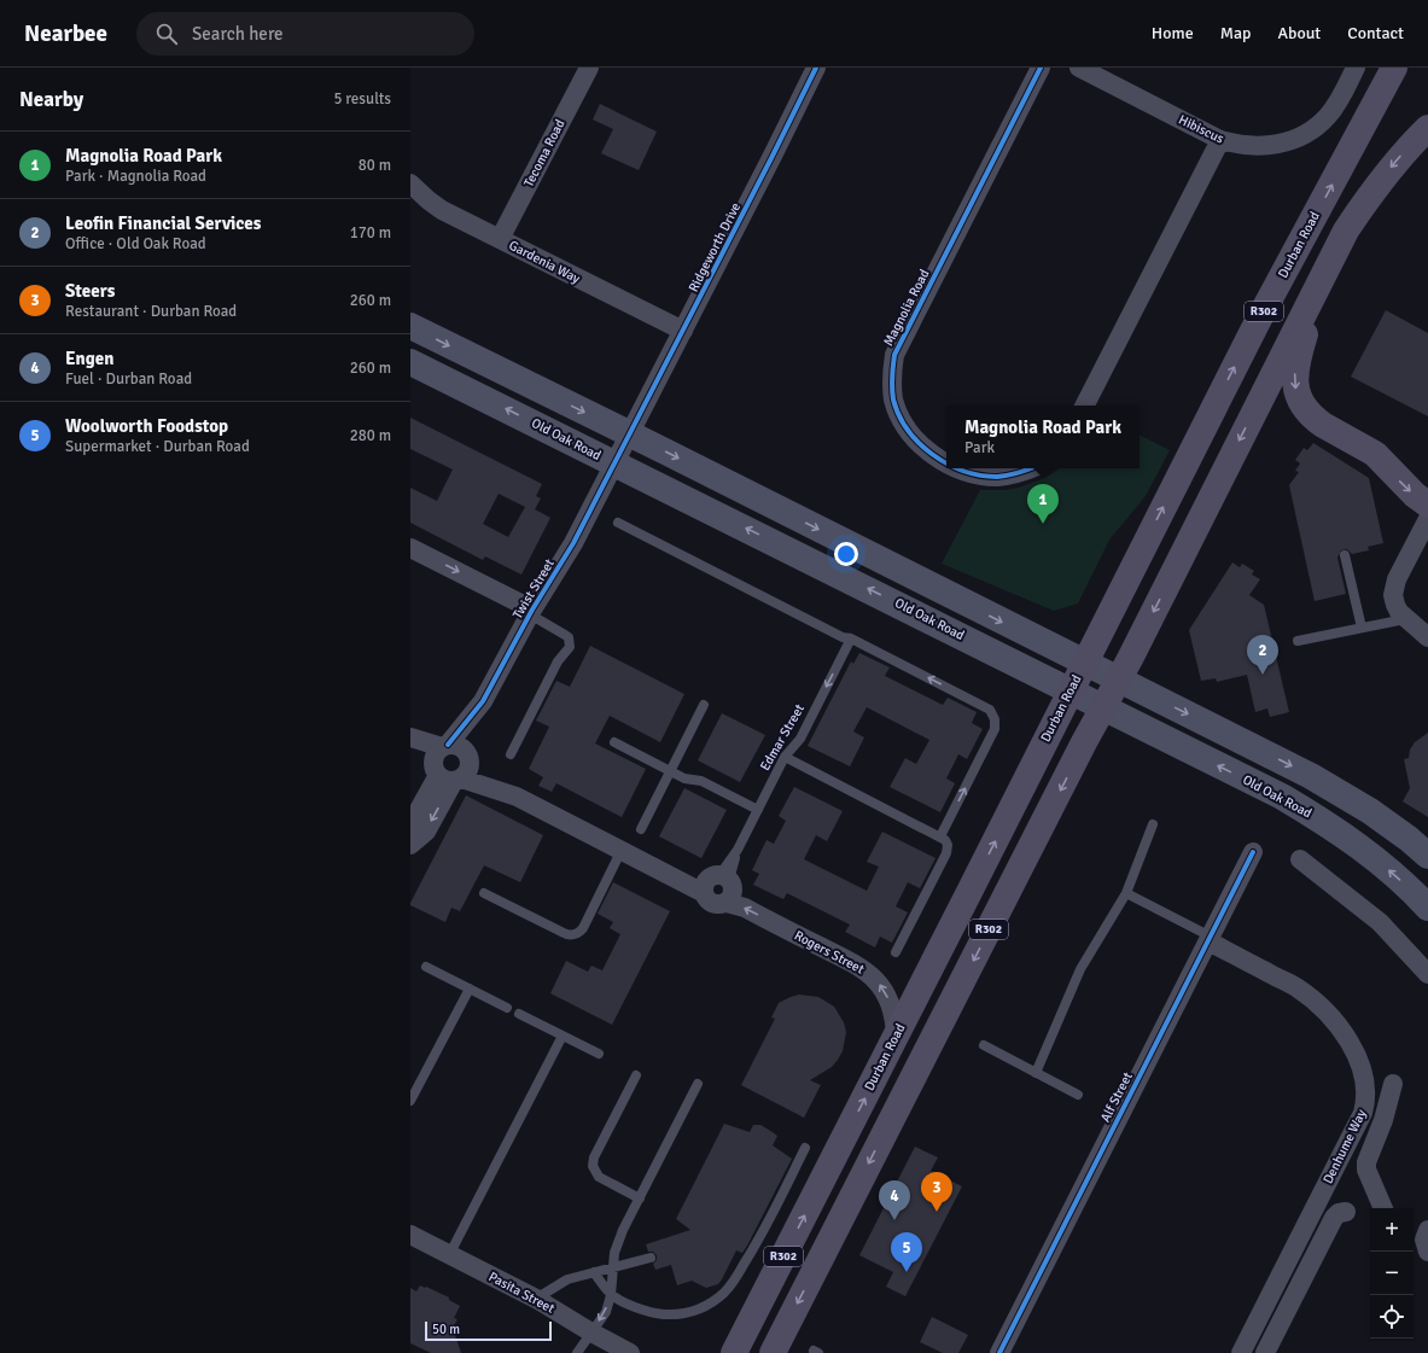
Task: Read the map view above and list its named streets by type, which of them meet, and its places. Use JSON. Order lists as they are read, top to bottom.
{
  "streets": {
    "main road": ["Durban Road", "R302", "Old Oak Road"],
    "street": [
      "Hibiscus",
      "Tecoma Road",
      "Ridgeworth Drive",
      "Gardenia Way",
      "Magnolia Road",
      "Twist Street",
      "Rogers Street",
      "Alf Street",
      "Denhume Way",
      "Pasita Street"
    ],
    "lane": ["Edmar Street"]
  },
  "crossings": [
    ["Tecoma Road", "Gardenia Way"],
    ["Durban Road", "Old Oak Road"],
    ["Durban Road", "Rogers Street"],
    ["Ridgeworth Drive", "Gardenia Way"],
    ["Ridgeworth Drive", "Twist Street"],
    ["R302", "Old Oak Road"],
    ["Old Oak Road", "Twist Street"],
    ["Edmar Street", "Rogers Street"],
    ["Alf Street", "Denhume Way"]
  ],
  "one_way": ["Edmar Street", "Rogers Street"],
  "scale_bar": "50 m",
  "page": {
    "header": "Nearbee",
    "search": "Search here",
    "nav": [
      "Home",
      "Map",
      "About",
      "Contact"
    ],
    "heading": ["Nearby", "5 results"],
    "list": [
      {
        "mark": "1",
        "name": "Magnolia Road Park",
        "note": "Park · Magnolia Road",
        "value": "80 m"
      },
      {
        "mark": "2",
        "name": "Leofin Financial Services",
        "note": "Office · Old Oak Road",
        "value": "170 m"
      },
      {
        "mark": "3",
        "name": "Steers",
        "note": "Restaurant · Durban Road",
        "value": "260 m"
      },
      {
        "mark": "4",
        "name": "Engen",
        "note": "Fuel · Durban Road",
        "value": "260 m"
      },
      {
        "mark": "5",
        "name": "Woolworth Foodstop",
        "note": "Supermarket · Durban Road",
        "value": "280 m"
      }
    ],
    "popup": ["Magnolia Road Park", "Park"],
    "pins": [
      "1",
      "2",
      "3",
      "4",
      "5"
    ],
    "map_buttons": ["+", "−"],
    "scale": "50 m"
  }
}
